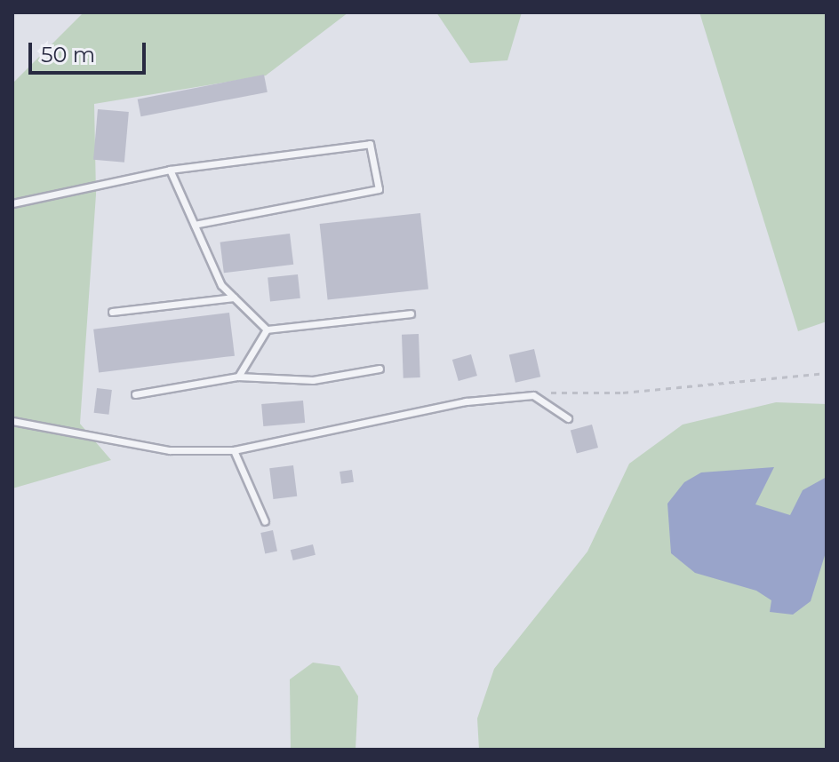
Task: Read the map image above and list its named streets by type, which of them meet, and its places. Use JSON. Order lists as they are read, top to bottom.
{
  "scale_bar": "50 m"
}
